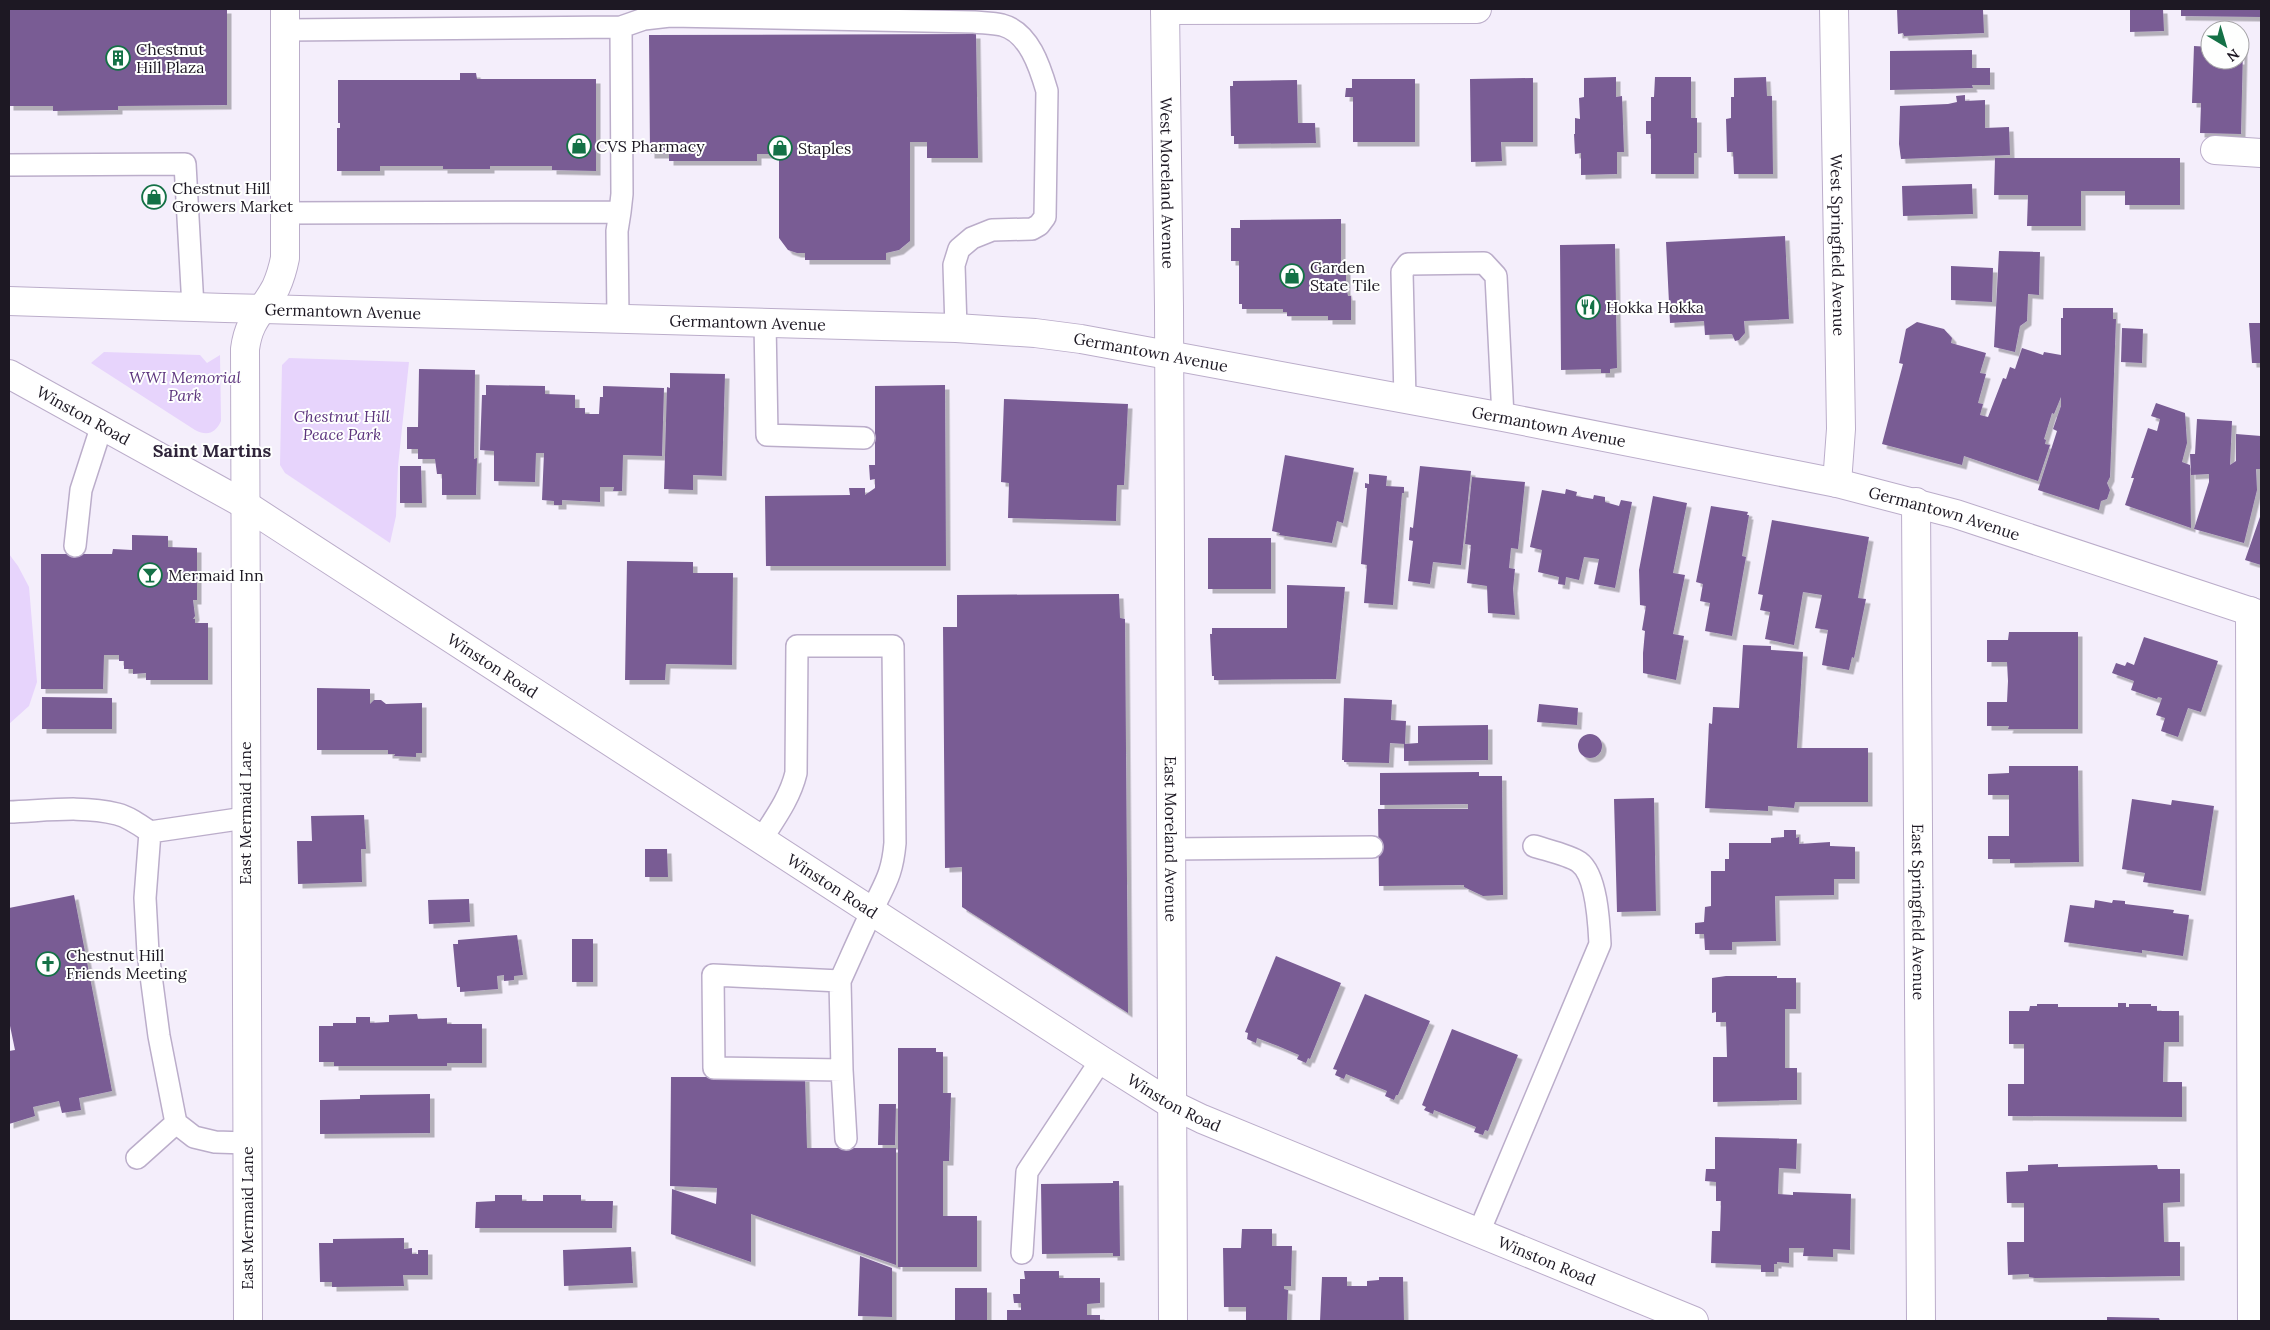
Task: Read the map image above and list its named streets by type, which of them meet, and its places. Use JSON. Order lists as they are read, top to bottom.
{
  "streets": {
    "street": [
      "West Moreland Avenue",
      "West Springfield Avenue",
      "Germantown Avenue",
      "Winston Road",
      "East Mermaid Lane",
      "East Moreland Avenue",
      "East Springfield Avenue"
    ]
  },
  "crossings": [
    ["West Moreland Avenue", "Germantown Avenue"],
    ["West Moreland Avenue", "East Moreland Avenue"],
    ["West Springfield Avenue", "Germantown Avenue"],
    ["Germantown Avenue", "East Mermaid Lane"],
    ["Germantown Avenue", "East Moreland Avenue"],
    ["Germantown Avenue", "East Springfield Avenue"],
    ["Winston Road", "East Mermaid Lane"],
    ["Winston Road", "East Moreland Avenue"]
  ],
  "districts": ["Saint Martins"],
  "parks": ["WWI Memorial Park", "Chestnut Hill Peace Park"],
  "places": {
    "building": ["Chestnut Hill Plaza"],
    "shop": [
      "CVS Pharmacy",
      "Staples",
      "Chestnut Hill Growers Market",
      "Garden State Tile"
    ],
    "restaurant": ["Hokka Hokka"],
    "bar": ["Mermaid Inn"],
    "church": ["Chestnut Hill Friends Meeting"]
  },
  "north": "bottom right"
}
